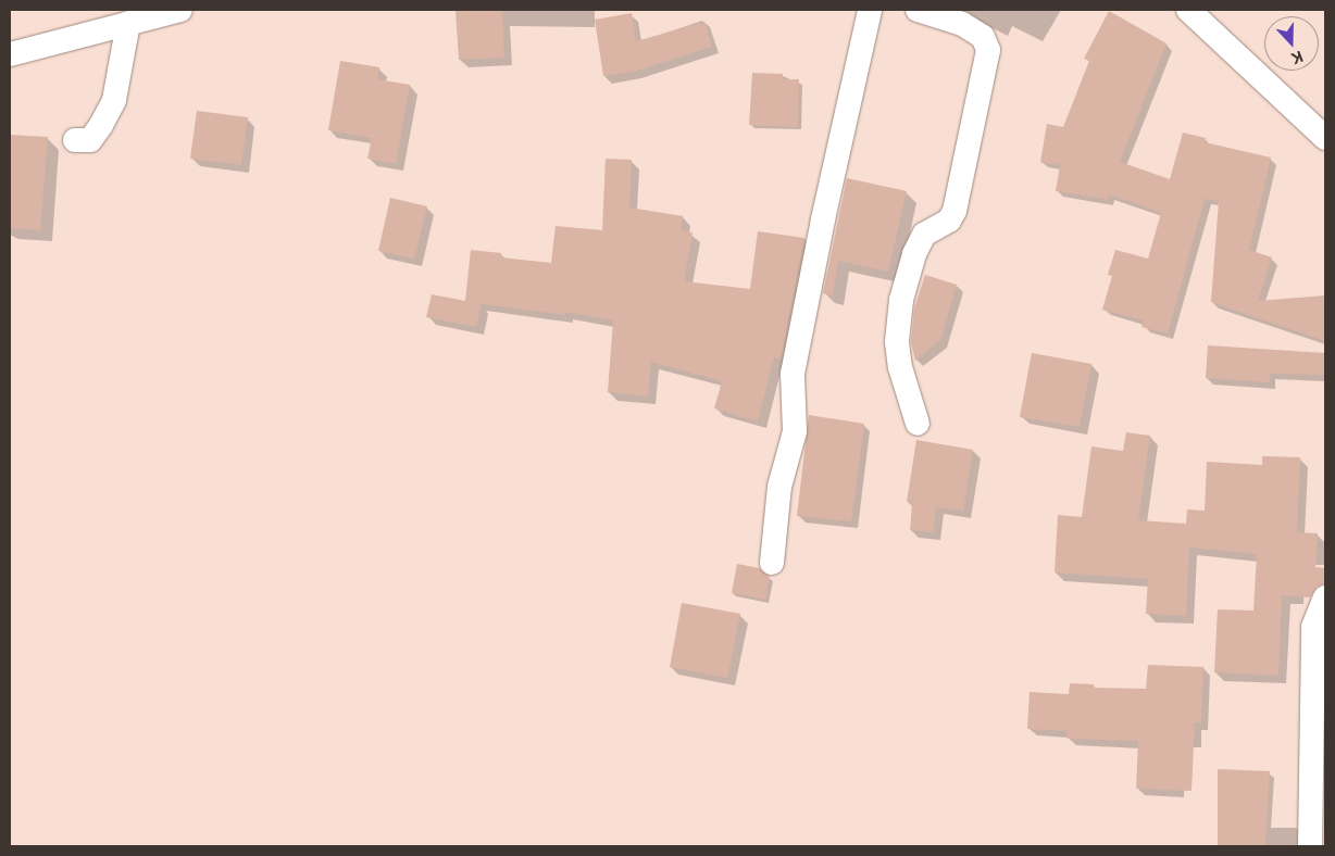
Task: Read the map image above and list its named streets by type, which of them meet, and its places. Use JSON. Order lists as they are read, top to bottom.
{
  "north": "bottom"
}
